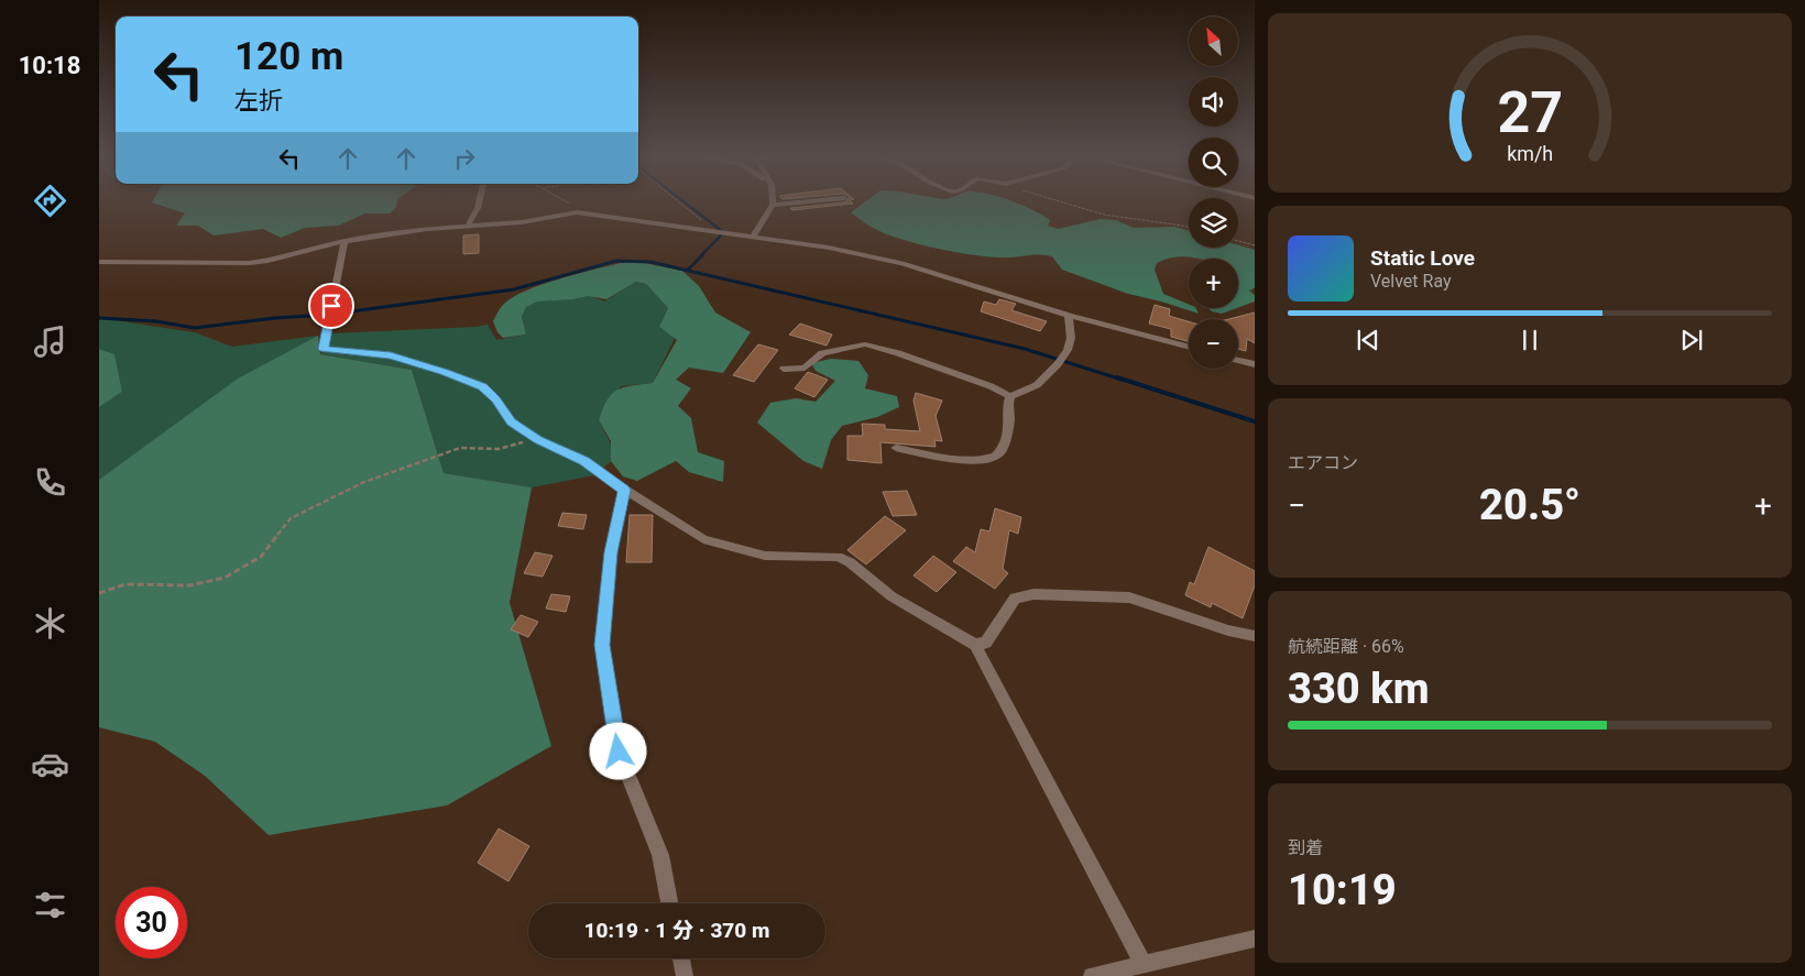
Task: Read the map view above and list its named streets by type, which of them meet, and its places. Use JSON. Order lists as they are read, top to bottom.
{
  "north": "top left",
  "page": {
    "tabs": "10:18",
    "map_buttons": ["+", "−"],
    "turn": ["120 m", "左折"],
    "song": ["Static Love", "Velvet Ray"],
    "tile": [
      "エアコン",
      ["航続距離 · 66%", "330 km"],
      ["到着", "10:19"]
    ],
    "heat": ["−", "20.5°", "+"],
    "limit": "30",
    "trip": "10:19 · 1 分 · 370 m",
    "gauge": ["27", "km/h"]
  }
}
